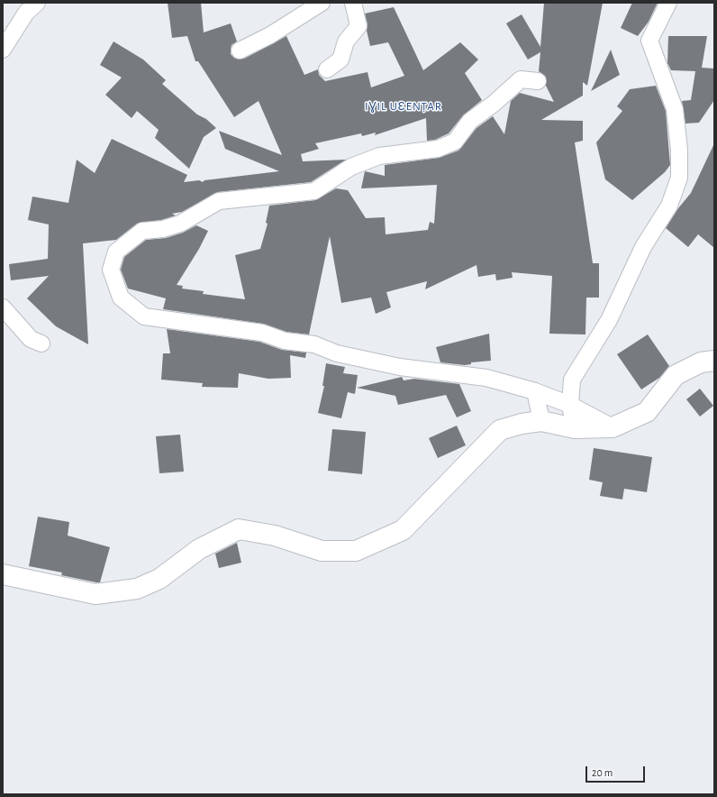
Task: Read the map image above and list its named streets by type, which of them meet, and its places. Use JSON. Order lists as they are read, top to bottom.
{
  "districts": ["IƔIL UƐENṬAR"],
  "scale_bar": "20 m"
}
